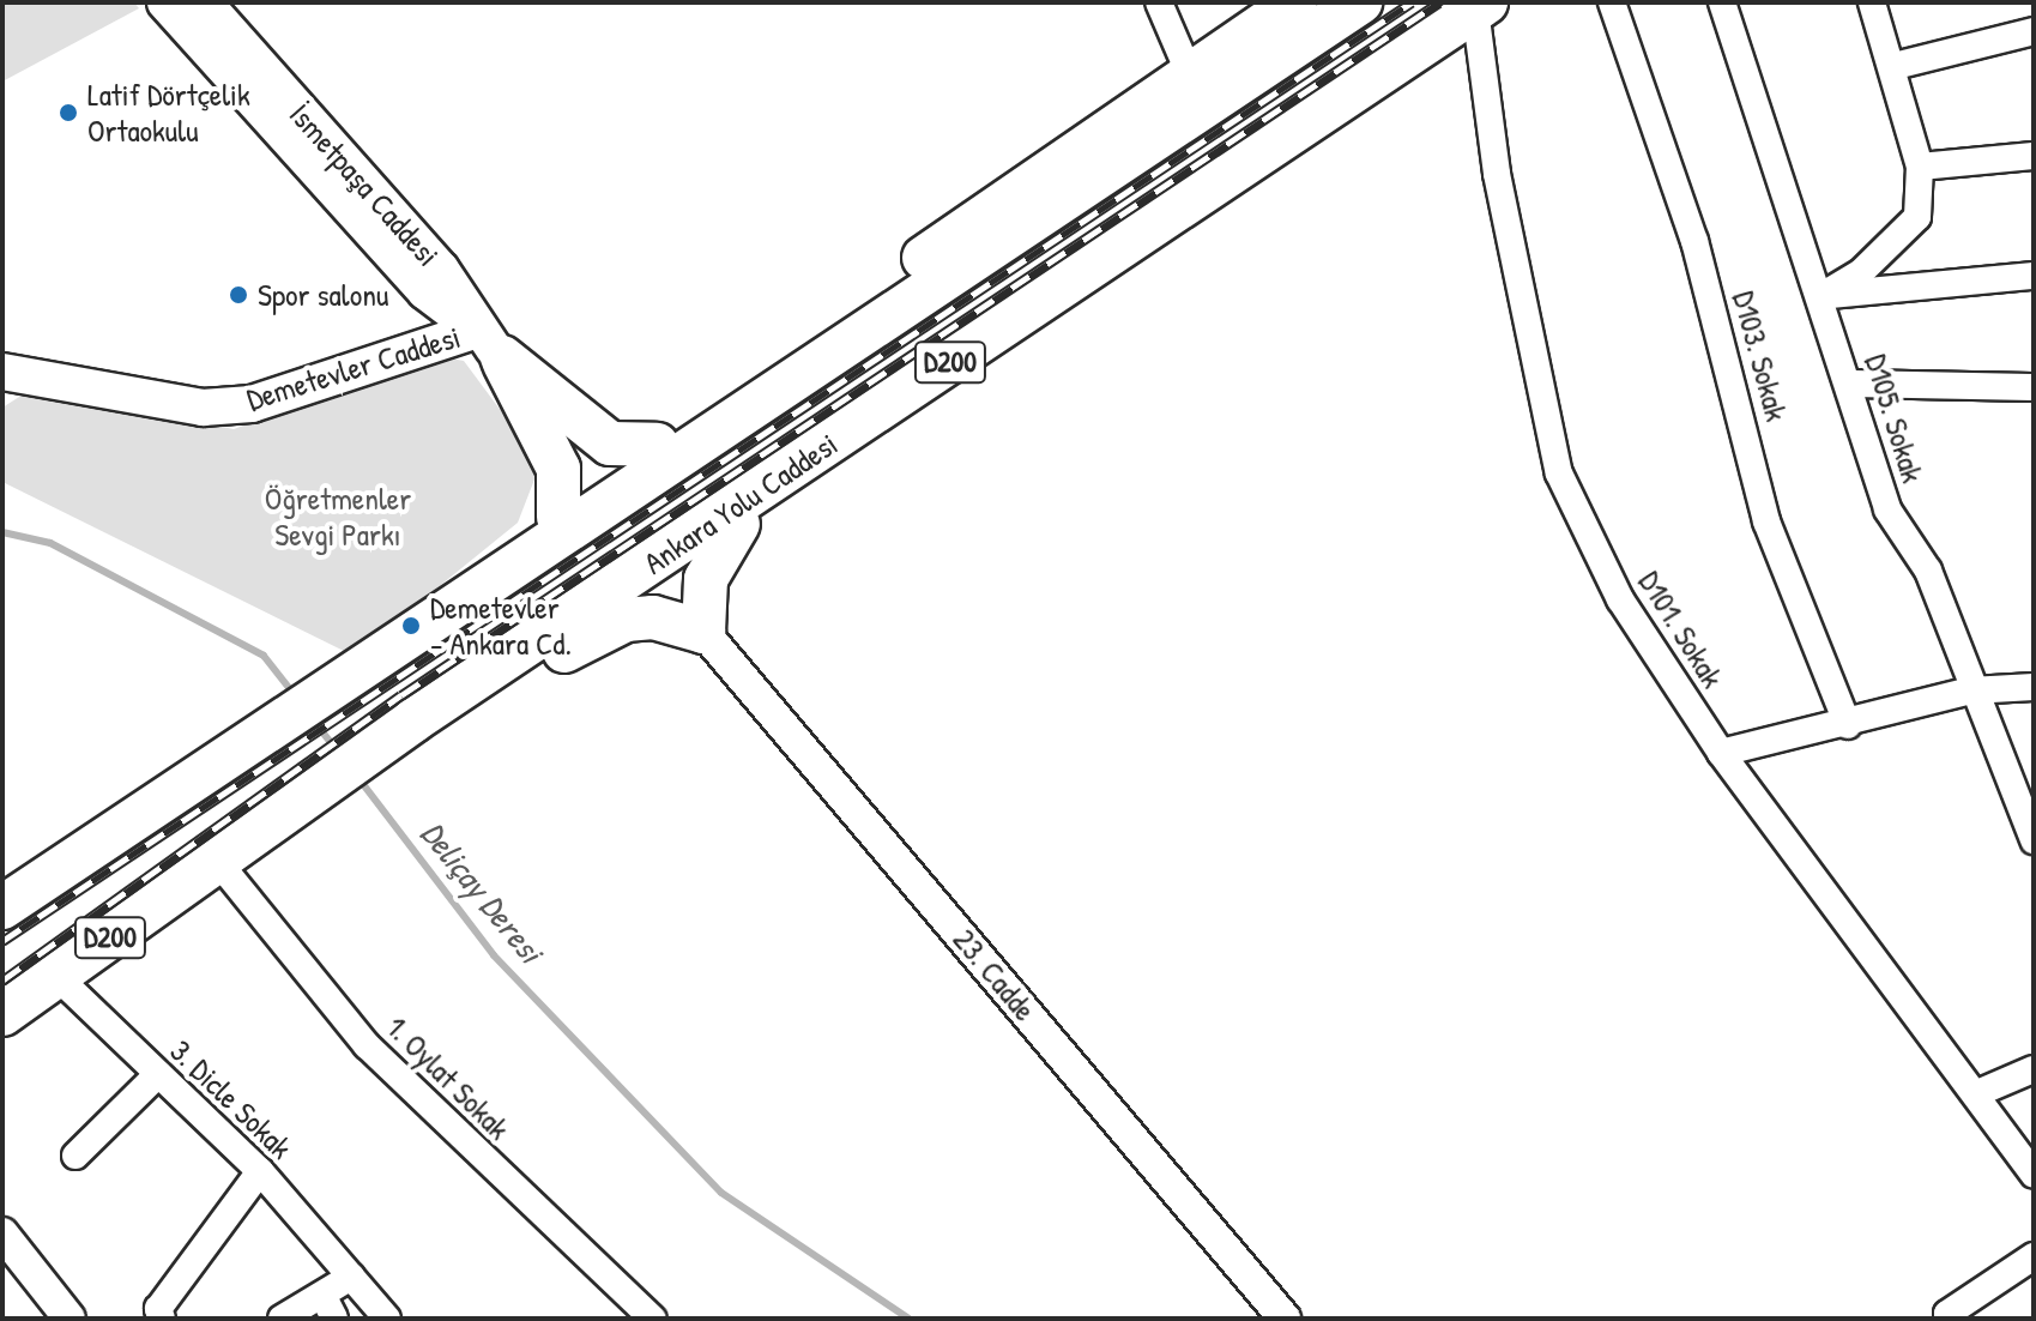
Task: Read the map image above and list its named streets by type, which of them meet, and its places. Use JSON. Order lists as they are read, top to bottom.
{
  "streets": {
    "highway": ["D200", "Ankara Yolu Caddesi"],
    "main road": ["İsmetpaşa Caddesi", "Demetevler Caddesi"],
    "street": [
      "D103. Sokak",
      "D105. Sokak",
      "D101. Sokak",
      "23. Cadde",
      "1. Oylat Sokak",
      "3. Dicle Sokak"
    ]
  },
  "crossings": [
    ["İsmetpaşa Caddesi", "Demetevler Caddesi"],
    ["Ankara Yolu Caddesi", "D101. Sokak"],
    ["Ankara Yolu Caddesi", "1. Oylat Sokak"],
    ["Ankara Yolu Caddesi", "3. Dicle Sokak"]
  ],
  "water": ["Deliçay Deresi"],
  "parks": ["Öğretmenler Sevgi Parkı"],
  "places": ["Latif Dörtçelik Ortaokulu", "Spor salonu", "Demetevler - Ankara Cd."]
}
